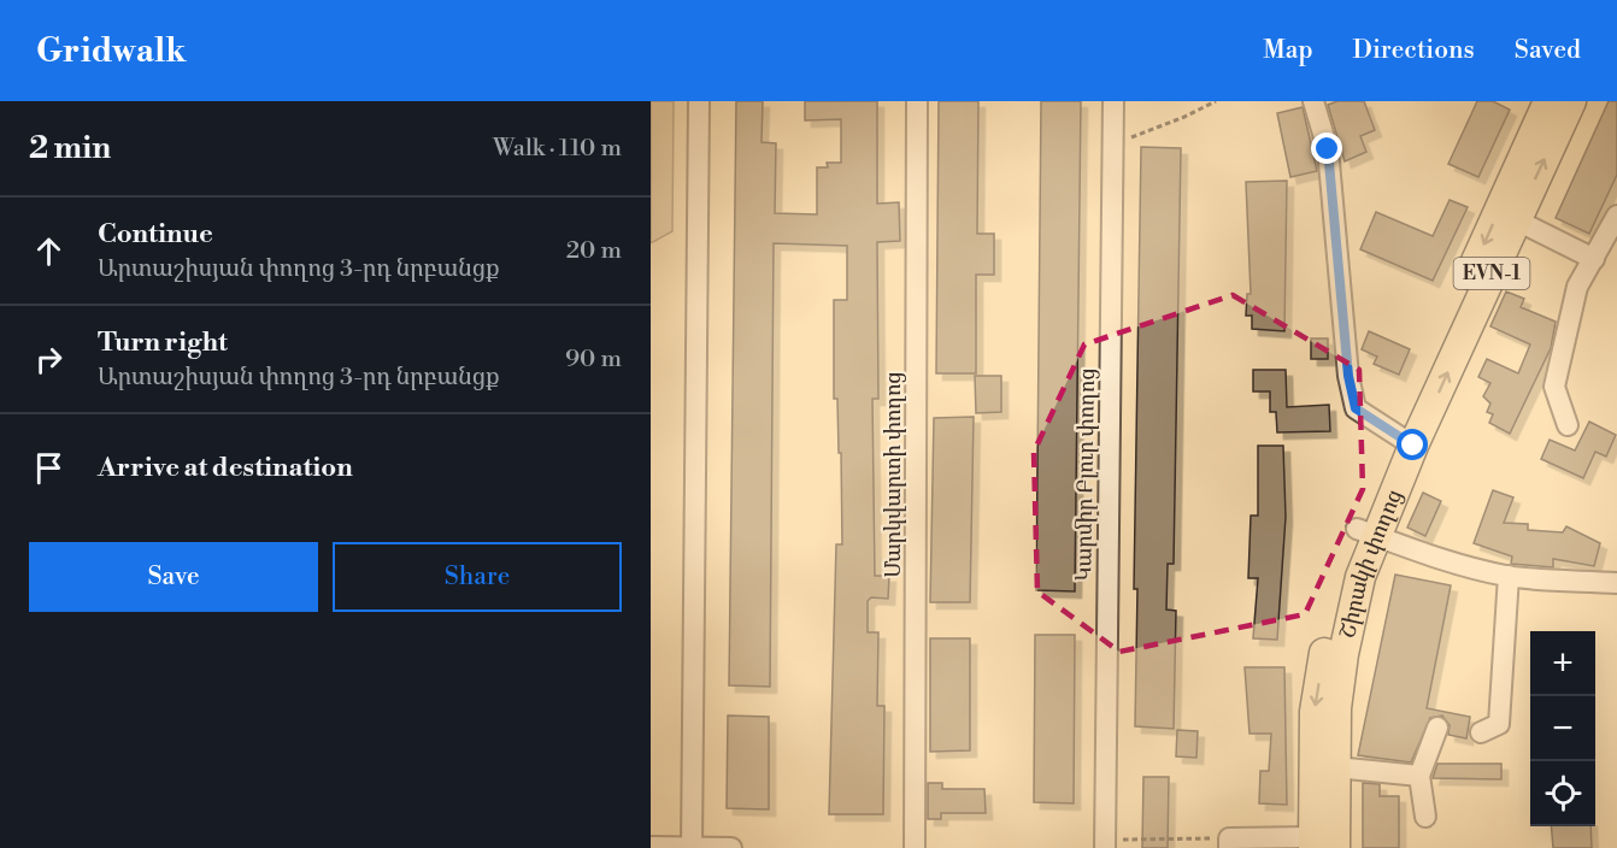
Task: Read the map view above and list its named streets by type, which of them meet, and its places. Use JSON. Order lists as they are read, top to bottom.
{
  "streets": {
    "highway": ["EVN-1", "Շիրակի փողոց"],
    "street": ["Մարկվարտի փողոց", "Կարմիր Բլուր փողոց"]
  },
  "page": {
    "header": "Gridwalk",
    "nav": ["Map", "Directions", "Saved"],
    "heading": ["2 min", "Walk · 110 m"],
    "list": [
      ["Continue", "Արտաշիսյան փողոց 3-րդ նրբանցք", "20 m"],
      ["Turn right", "Արտաշիսյան փողոց 3-րդ նրբանցք", "90 m"],
      "Arrive at destination"
    ],
    "buttons": ["Save", "Share"],
    "map_buttons": ["+", "−"]
  }
}
